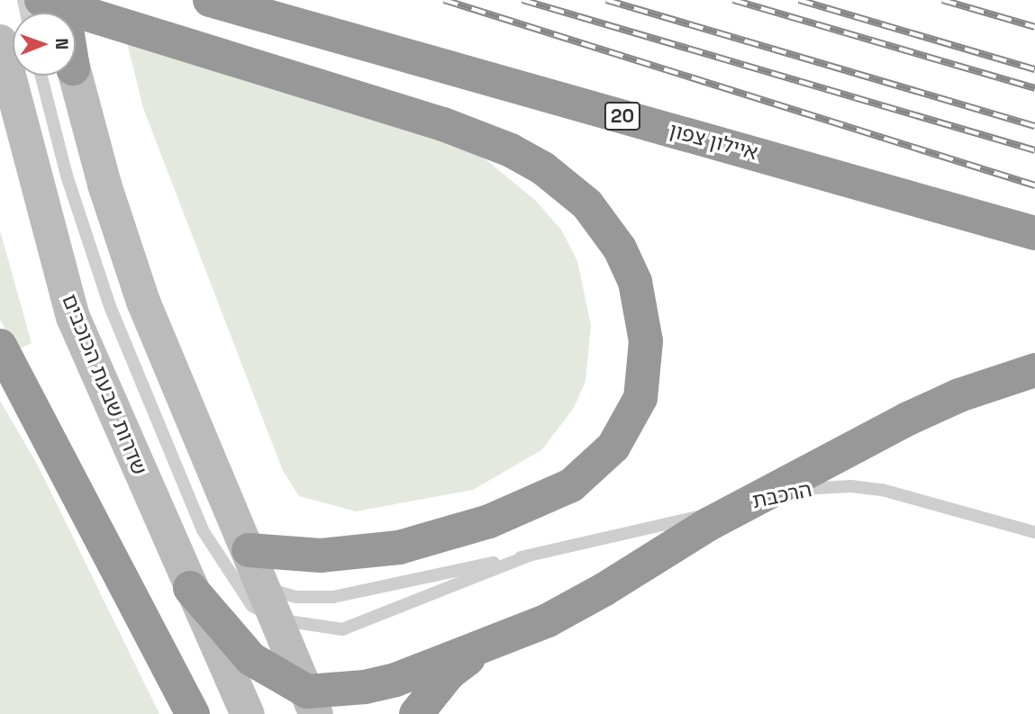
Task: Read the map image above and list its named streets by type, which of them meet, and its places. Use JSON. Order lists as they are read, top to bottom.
{
  "streets": {
    "highway": ["20", "איילון צפון"],
    "main road": ["שדרות שבעת הכוכבים"],
    "lane": ["הרכבת"]
  },
  "crossings": [
    ["שדרות שבעת הכוכבים", "הרכבת"]
  ],
  "north": "right"
}
